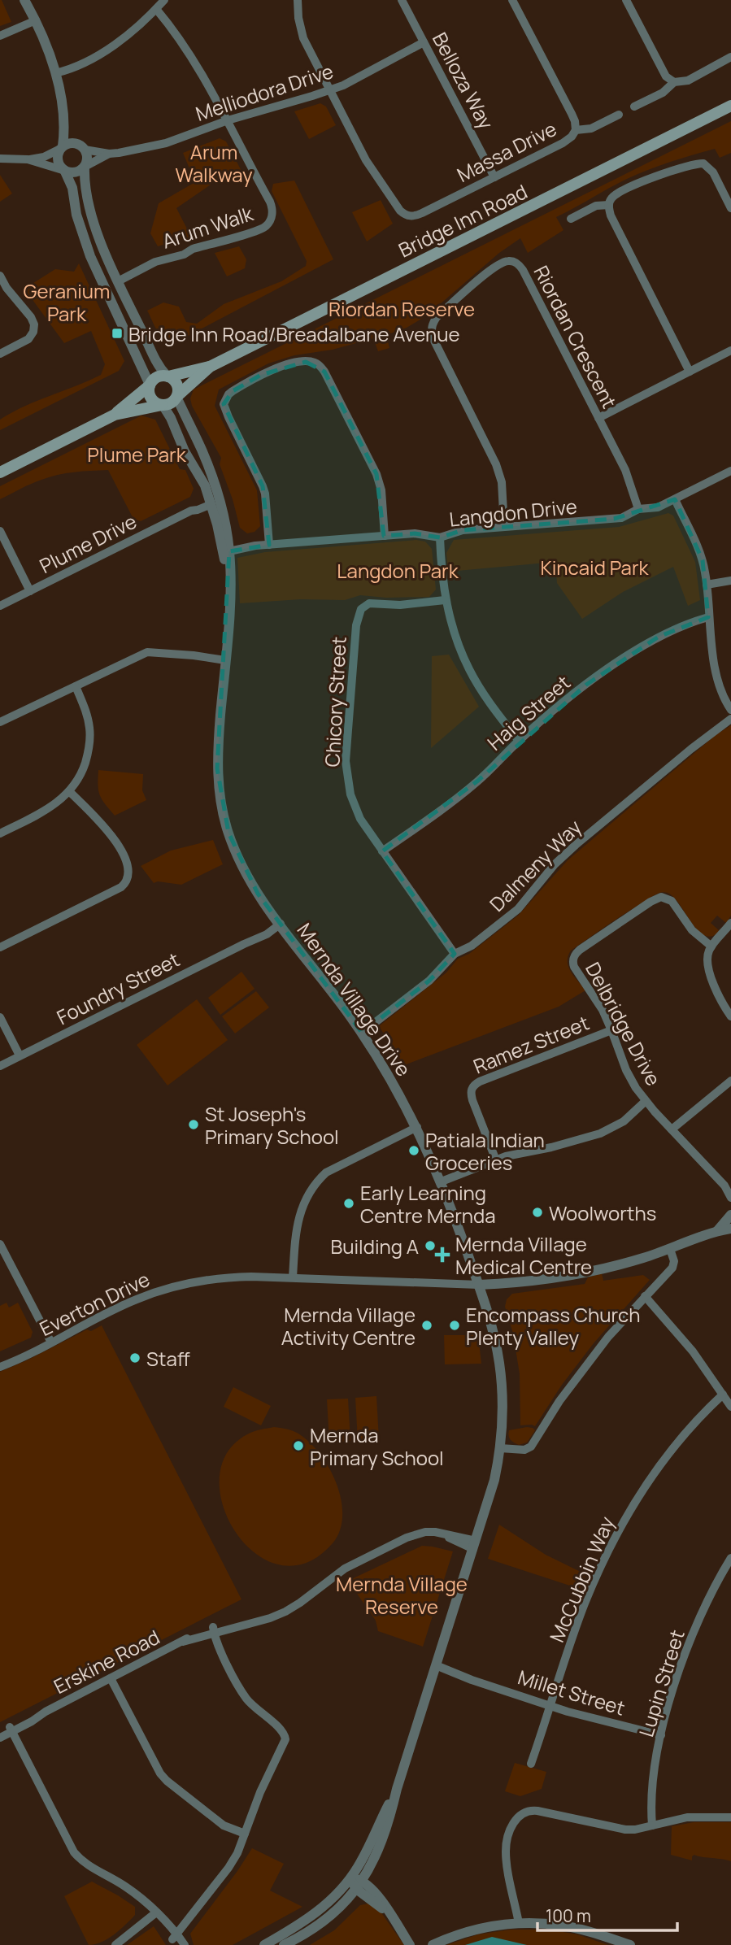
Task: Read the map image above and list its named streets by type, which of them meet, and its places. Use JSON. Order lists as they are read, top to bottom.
{
  "streets": {
    "main road": ["Bridge Inn Road"],
    "street": [
      "Belloza Way",
      "Melliodora Drive",
      "Massa Drive",
      "Arum Walk",
      "Riordan Crescent",
      "Langdon Drive",
      "Plume Drive",
      "Chicory Street",
      "Haig Street",
      "Dalmeny Way",
      "Foundry Street",
      "Mernda Village Drive",
      "Delbridge Drive",
      "Ramez Street",
      "Everton Drive",
      "McCubbin Way",
      "Erskine Road",
      "Lupin Street",
      "Millet Street"
    ]
  },
  "crossings": [
    ["Belloza Way", "Melliodora Drive"],
    ["Belloza Way", "Massa Drive"],
    ["Melliodora Drive", "Massa Drive"],
    ["Melliodora Drive", "Arum Walk"],
    ["Bridge Inn Road", "Mernda Village Drive"],
    ["Riordan Crescent", "Langdon Drive"],
    ["Langdon Drive", "Mernda Village Drive"],
    ["Plume Drive", "Mernda Village Drive"],
    ["Chicory Street", "Haig Street"],
    ["Chicory Street", "Dalmeny Way"],
    ["Dalmeny Way", "Mernda Village Drive"],
    ["Foundry Street", "Mernda Village Drive"],
    ["Mernda Village Drive", "Everton Drive"],
    ["Mernda Village Drive", "Erskine Road"],
    ["Mernda Village Drive", "Millet Street"],
    ["Delbridge Drive", "Ramez Street"],
    ["McCubbin Way", "Millet Street"],
    ["Lupin Street", "Millet Street"]
  ],
  "parks": [
    "Arum Walkway",
    "Geranium Park",
    "Riordan Reserve",
    "Plume Park",
    "Kincaid Park",
    "Langdon Park",
    "Mernda Village Reserve"
  ],
  "places": {
    "transit": ["Bridge Inn Road/Breadalbane Avenue"],
    "other": [
      "St Joseph's Primary School",
      "Patiala Indian Groceries",
      "Early Learning Centre Mernda",
      "Woolworths",
      "Building A",
      "Mernda Village Activity Centre",
      "Encompass Church Plenty Valley",
      "Staff",
      "Mernda Primary School"
    ],
    "health": ["Mernda Village Medical Centre"]
  },
  "scale_bar": "100 m"
}
